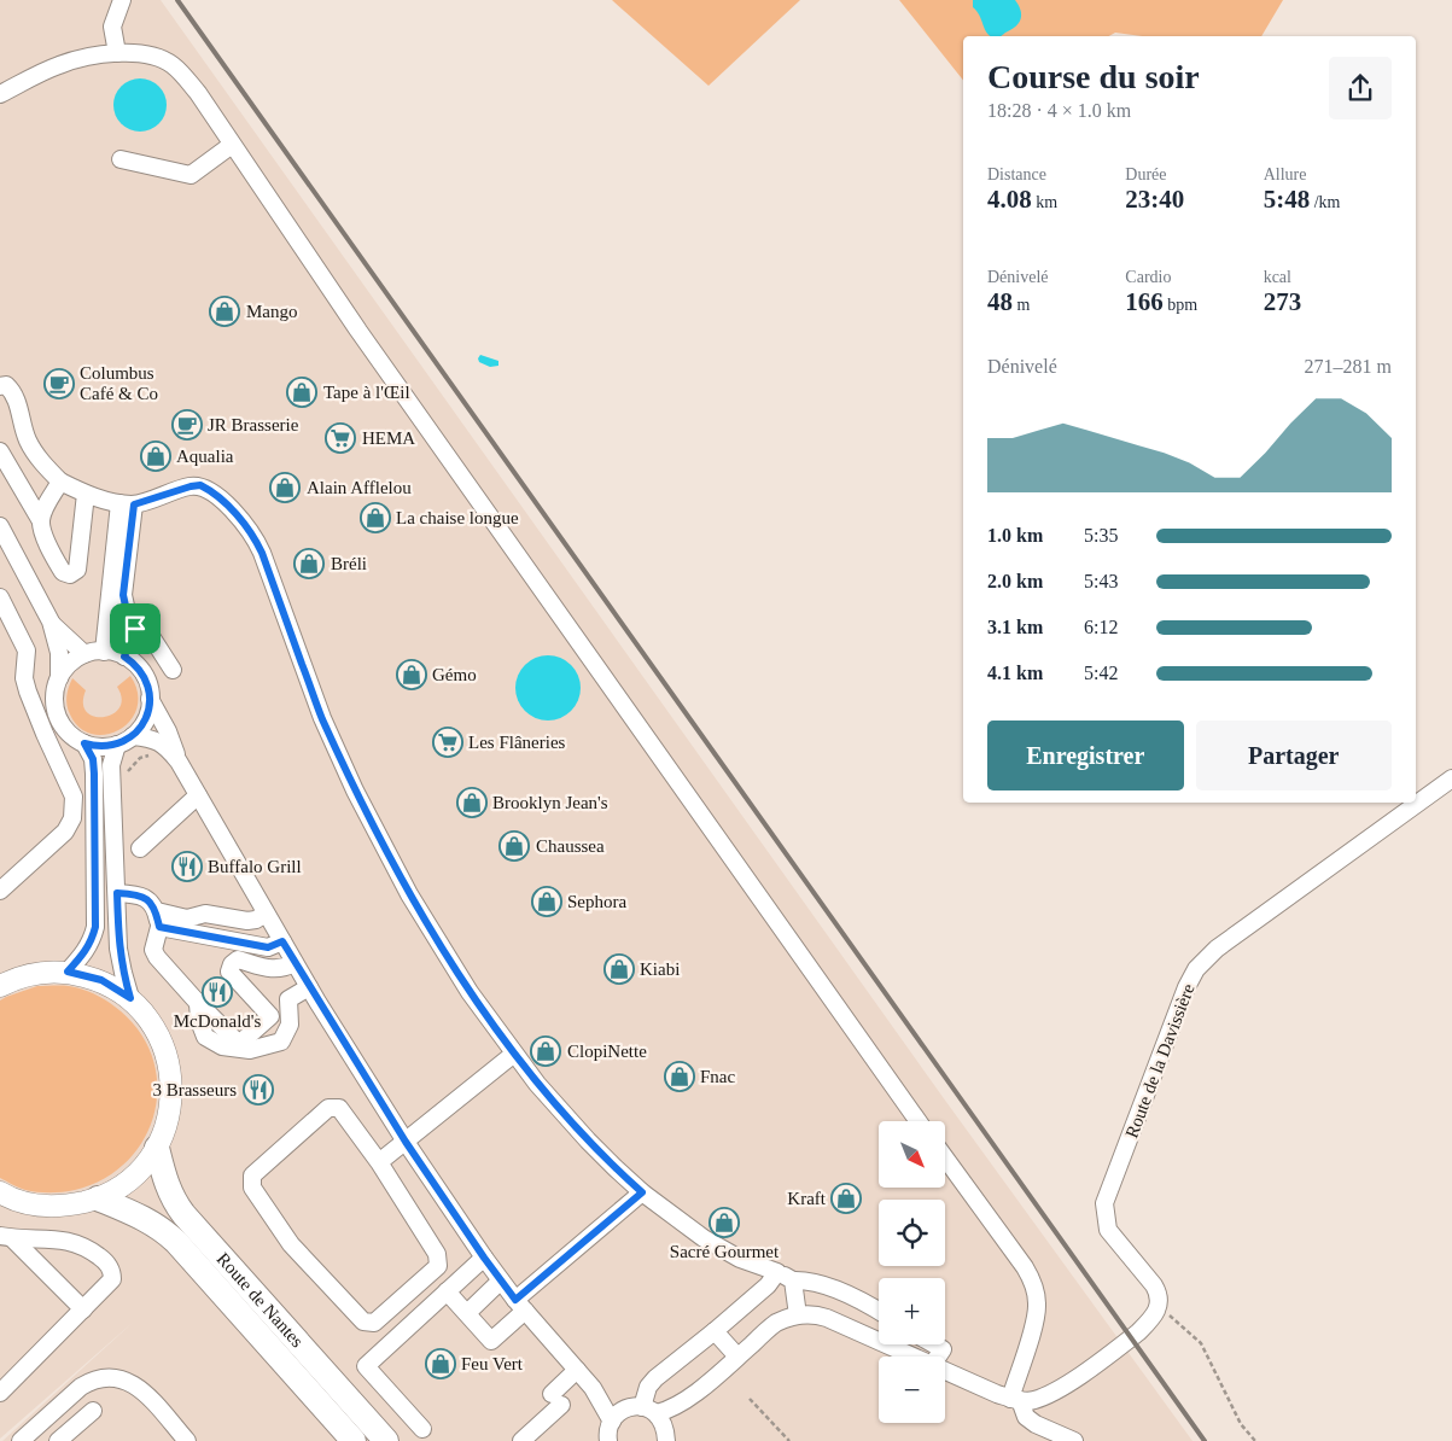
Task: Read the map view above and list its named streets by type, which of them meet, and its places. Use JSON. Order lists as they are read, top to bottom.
{
  "streets": {
    "highway": ["Route de Nantes"],
    "street": ["Route de la Davissière"]
  },
  "places": {
    "shop": [
      "Mango",
      "Tape à l'Œil",
      "Aqualia",
      "Alain Afflelou",
      "La chaise longue",
      "Bréli",
      "Gémo",
      "Brooklyn Jean's",
      "Chaussea",
      "Sephora",
      "Kiabi",
      "ClopiNette",
      "Fnac",
      "Kraft",
      "Sacré Gourmet",
      "Feu Vert"
    ],
    "cafe": ["Columbus Café & Co", "JR Brasserie"],
    "supermarket": ["HEMA", "Les Flâneries"],
    "restaurant": ["Buffalo Grill", "McDonald's", "3 Brasseurs"]
  },
  "north": "bottom right",
  "page": {
    "heading": ["Course du soir", "18:28 · 4 × 1.0 km"],
    "stats": [
      ["Distance", "4.08 km"],
      ["Durée", "23:40"],
      ["Allure", "5:48 /km"],
      ["Dénivelé", "48 m"],
      ["Cardio", "166 bpm"],
      ["kcal", "273"]
    ],
    "chart": ["Dénivelé", "271–281 m"],
    "list": [
      {
        "name": "1.0 km",
        "note": "5:35"
      },
      {
        "name": "2.0 km",
        "note": "5:43"
      },
      {
        "name": "3.1 km",
        "note": "6:12"
      },
      {
        "name": "4.1 km",
        "note": "5:42"
      }
    ],
    "buttons": ["Enregistrer", "Partager"],
    "map_buttons": ["+", "−"]
  }
}
